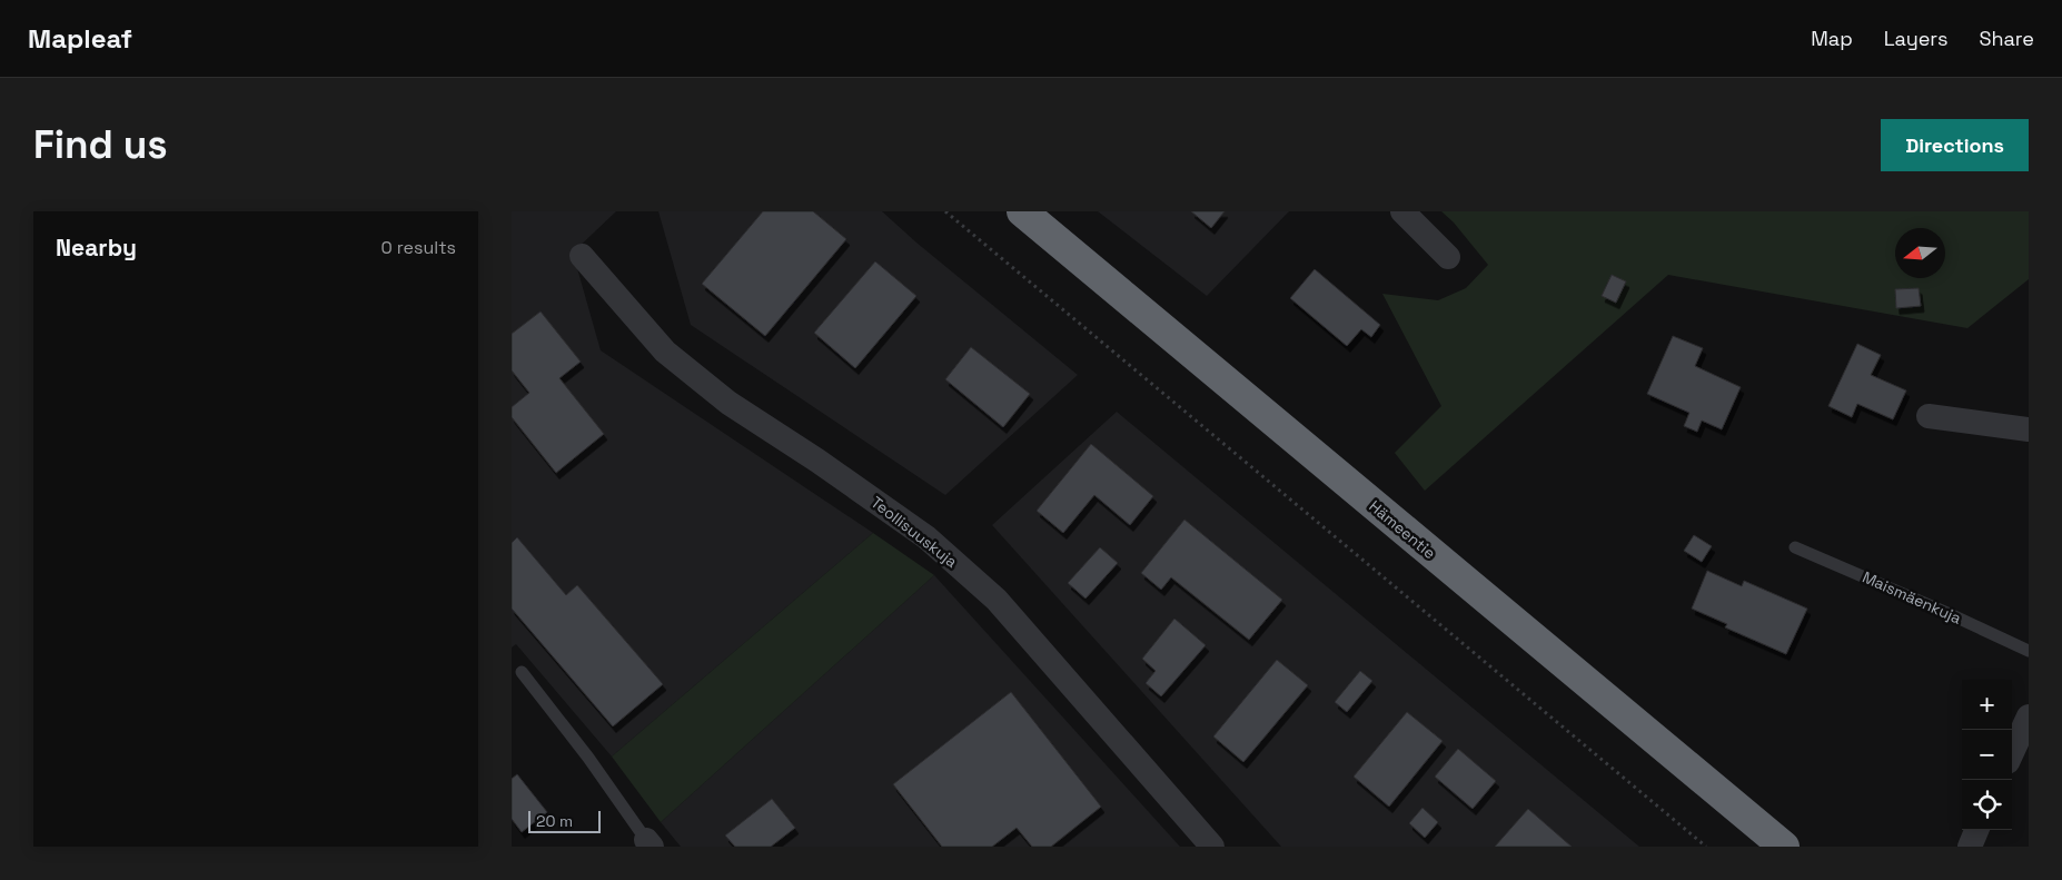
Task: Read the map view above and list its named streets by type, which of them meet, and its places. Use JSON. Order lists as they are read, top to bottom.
{
  "streets": {
    "highway": ["Hämeentie"],
    "street": ["Teollisuuskuja"],
    "lane": ["Maismäenkuja"]
  },
  "scale_bar": "20 m",
  "north": "left",
  "page": {
    "header": "Mapleaf",
    "nav": ["Map", "Layers", "Share"],
    "buttons": "Directions",
    "title": "Find us",
    "heading": ["Nearby", "0 results"],
    "map_buttons": ["+", "−"],
    "scale": "20 m"
  }
}
